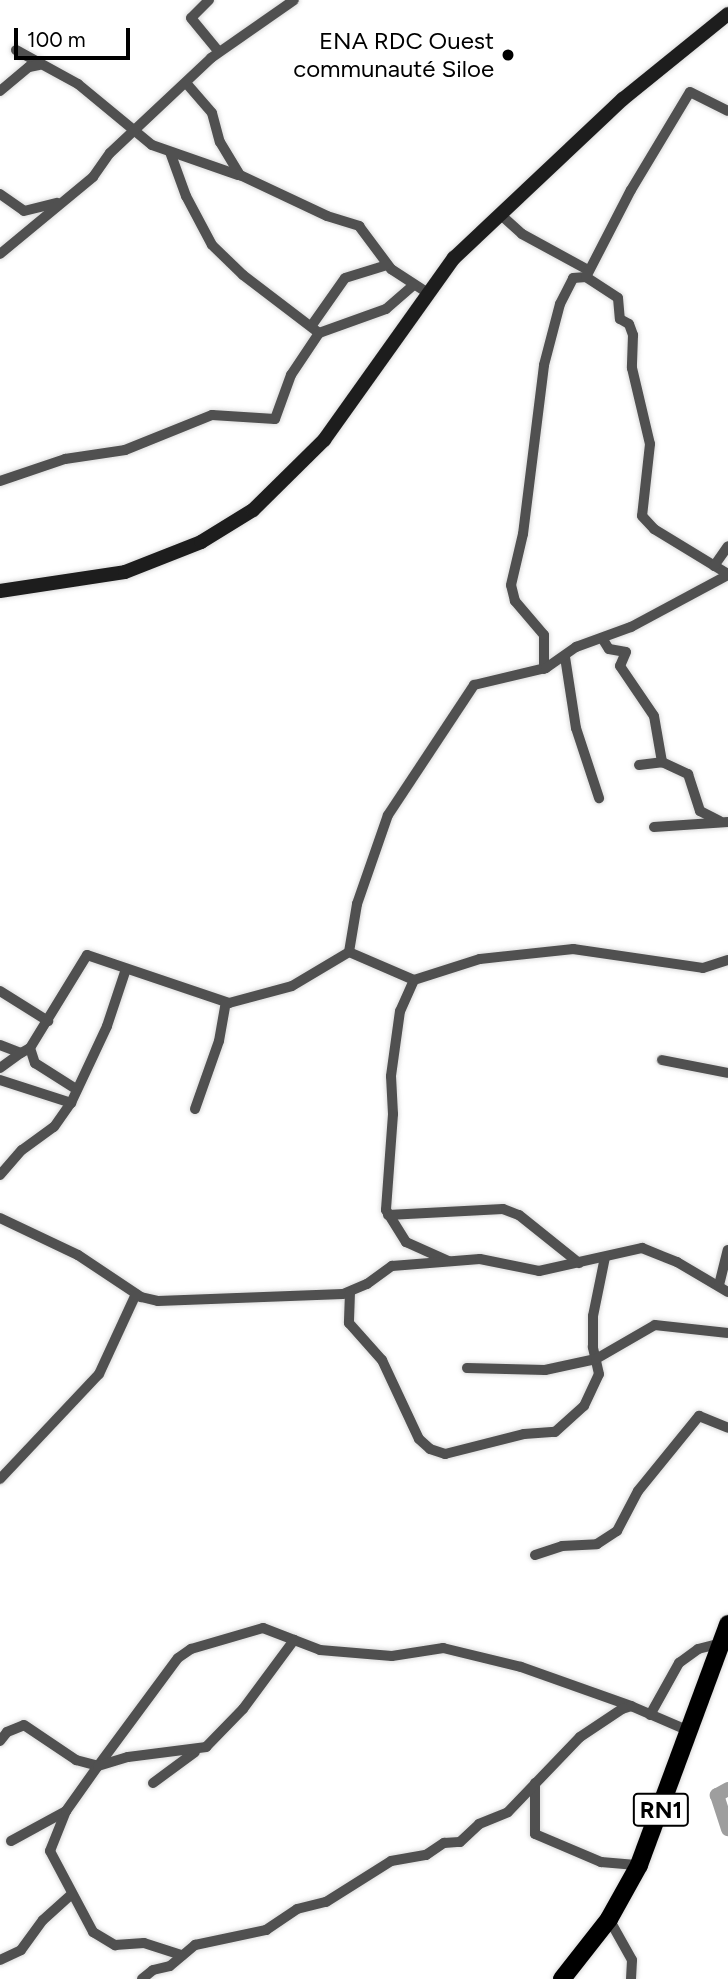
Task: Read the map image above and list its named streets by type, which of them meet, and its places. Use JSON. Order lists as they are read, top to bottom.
{
  "streets": {
    "highway": ["RN1"]
  },
  "places": ["ENA RDC Ouest communauté Siloe"],
  "scale_bar": "100 m"
}
